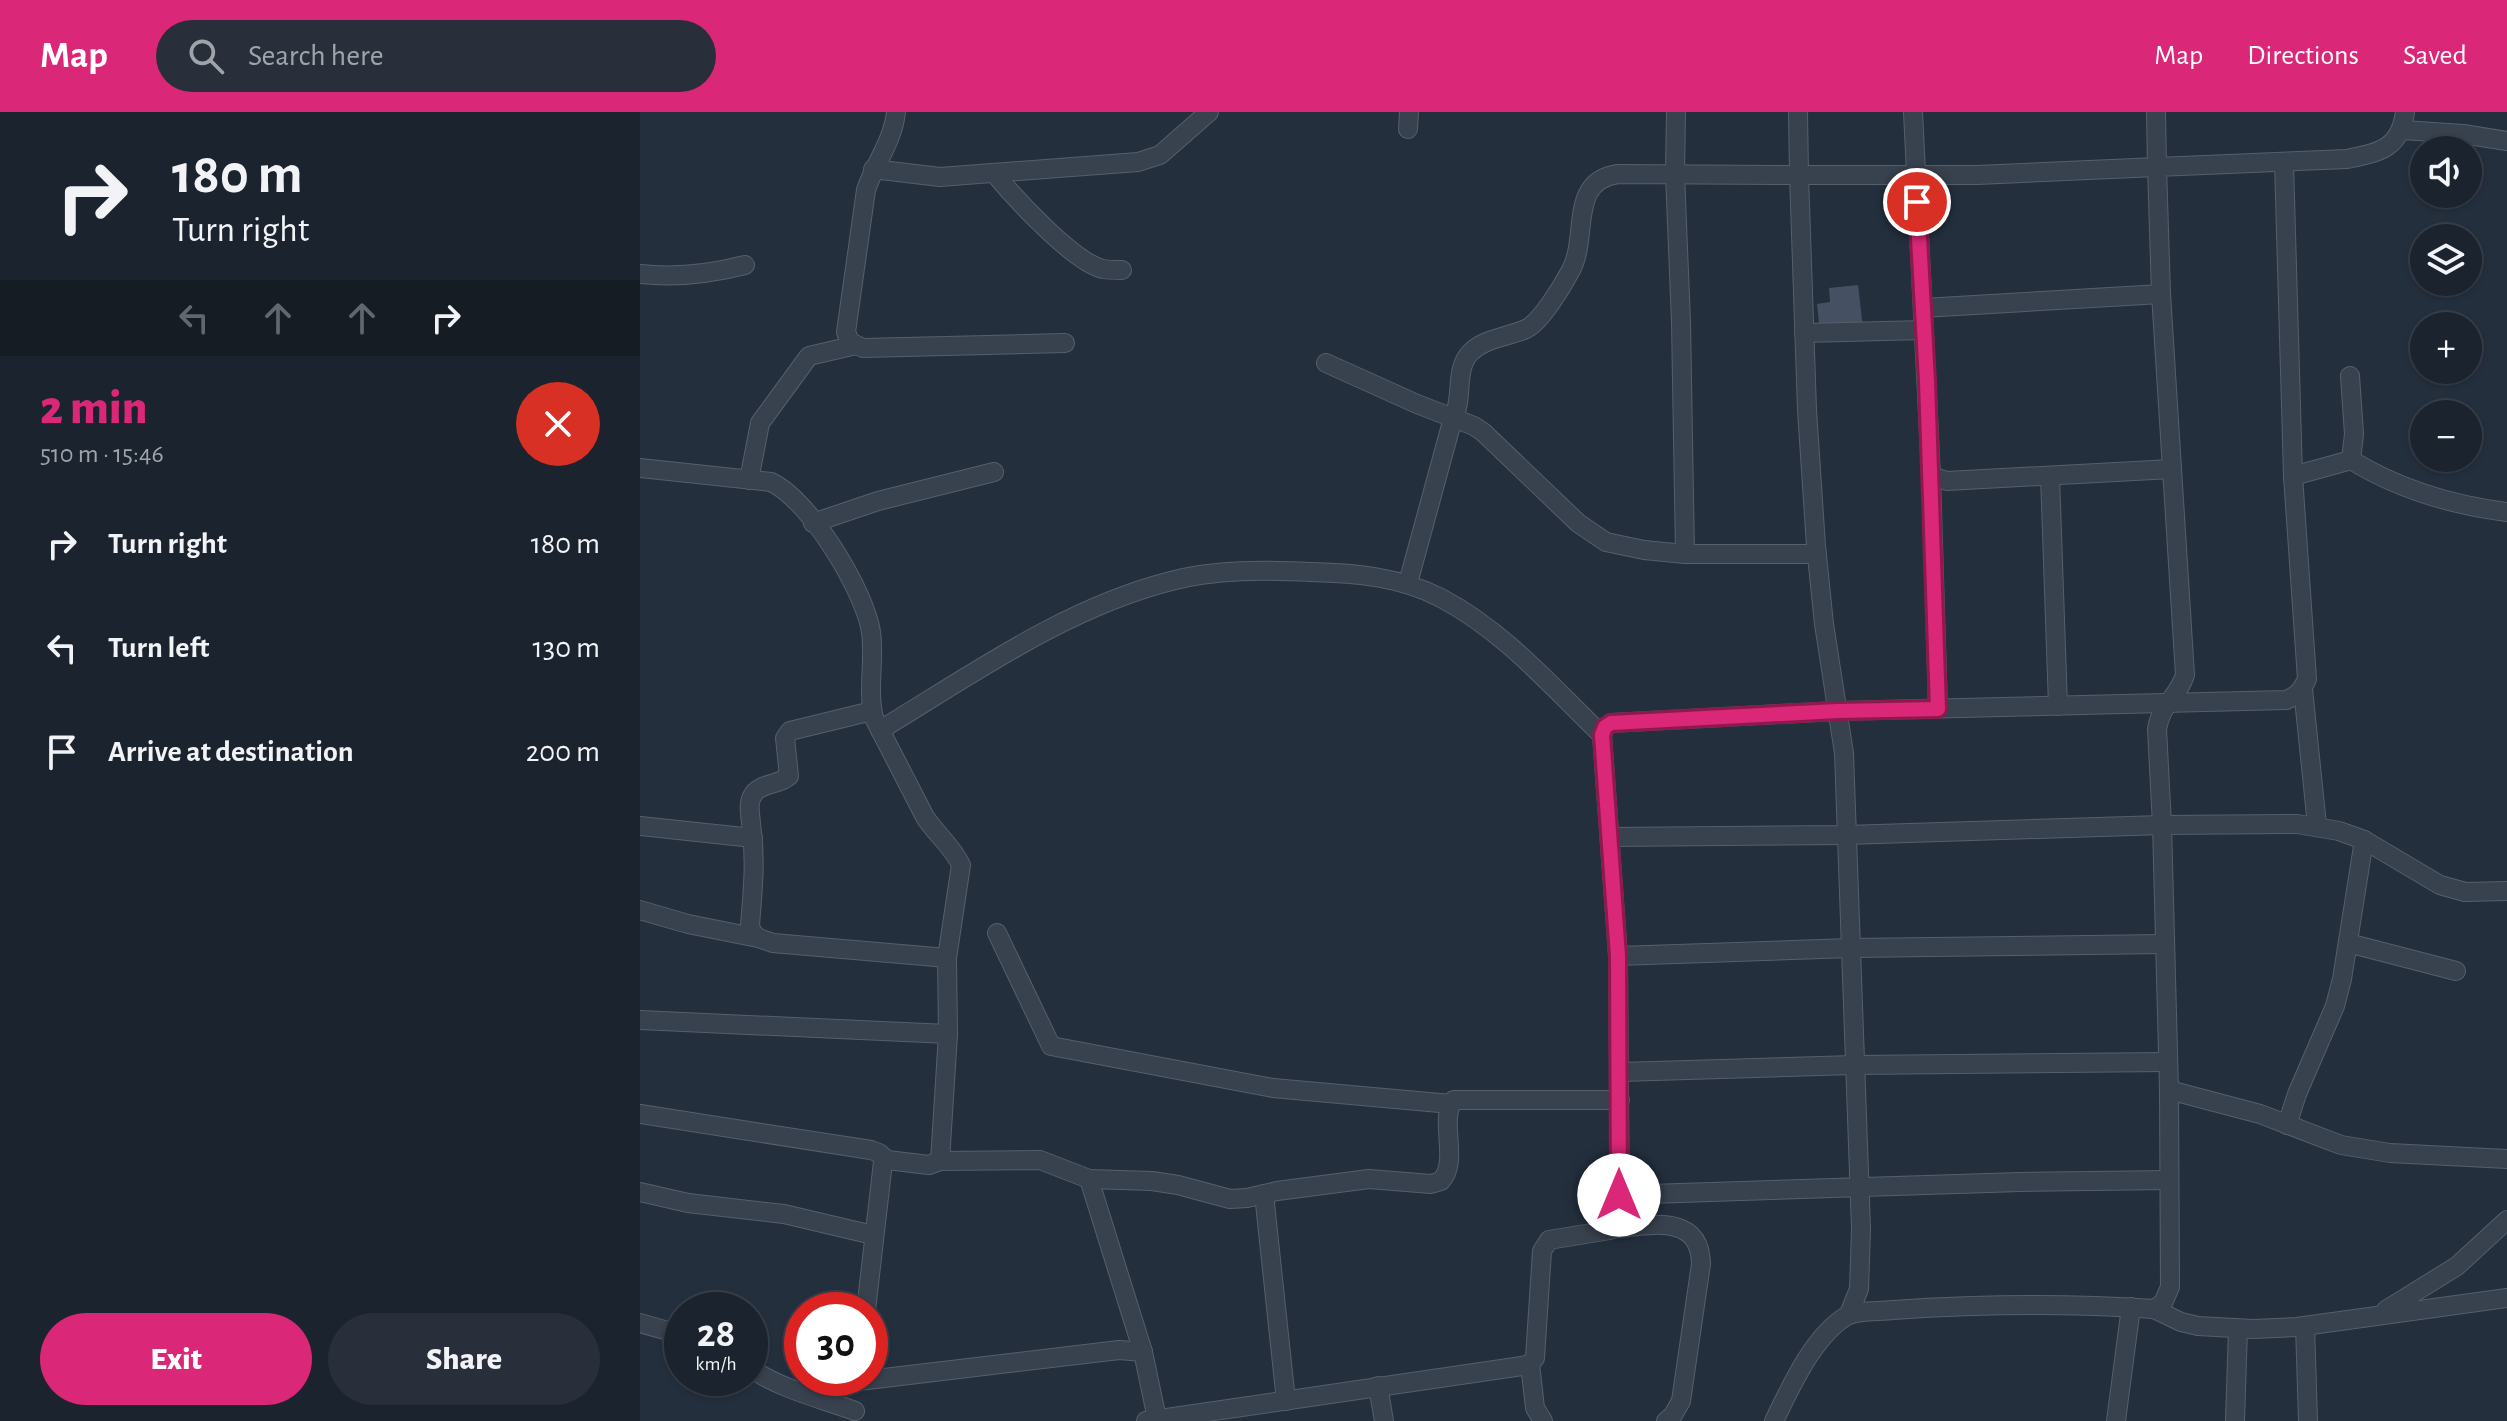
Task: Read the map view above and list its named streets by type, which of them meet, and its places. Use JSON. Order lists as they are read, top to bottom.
{
  "page": {
    "header": "Map",
    "search": "Search here",
    "nav": ["Map", "Directions", "Saved"],
    "turn": ["180 m", "Turn right"],
    "map_buttons": ["+", "−"],
    "heading": ["2 min", "510 m · 15:46"],
    "list": [
      {
        "name": "Turn right",
        "value": "180 m"
      },
      {
        "name": "Turn left",
        "value": "130 m"
      },
      {
        "name": "Arrive at destination",
        "value": "200 m"
      }
    ],
    "speed": "28 km/h",
    "limit": "30",
    "buttons": ["Exit", "Share"]
  }
}
